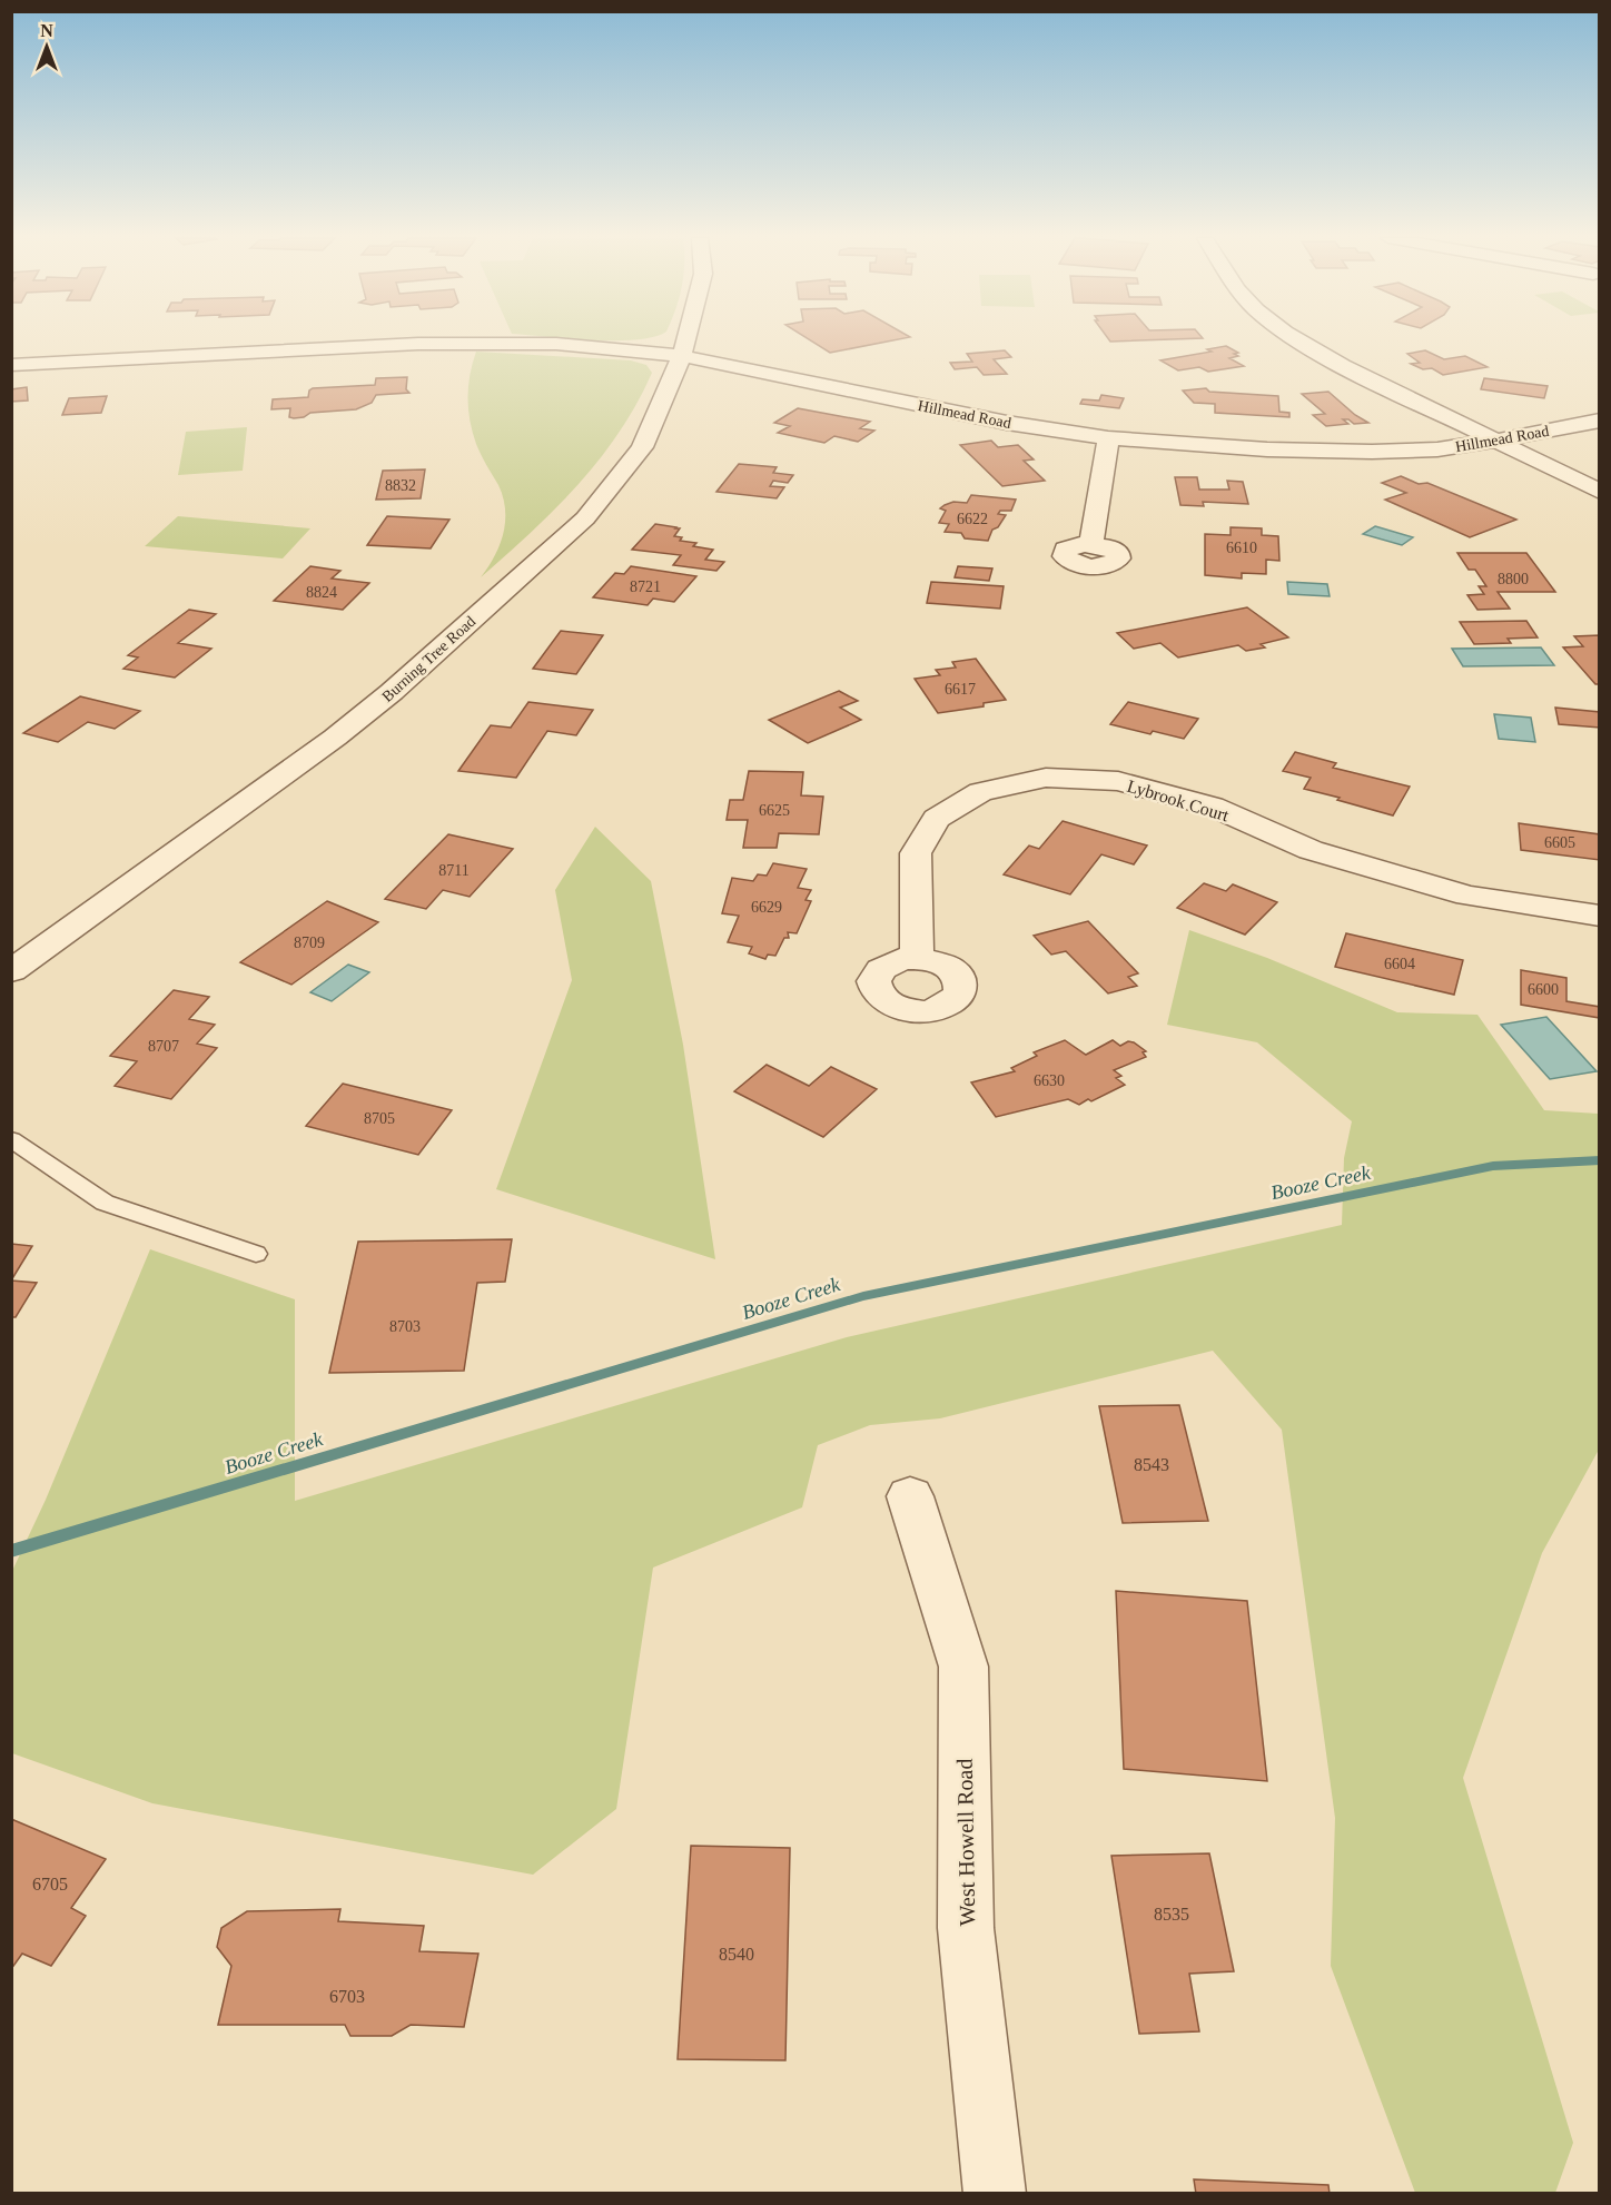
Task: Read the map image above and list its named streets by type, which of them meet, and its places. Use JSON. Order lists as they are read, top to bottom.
{
  "streets": {
    "street": [
      "Hillmead Road",
      "Burning Tree Road",
      "Lybrook Court",
      "West Howell Road"
    ]
  },
  "crossings": [
    ["Hillmead Road", "Burning Tree Road"]
  ],
  "water": ["Booze Creek"],
  "house_numbers": [
    "8832",
    "6622",
    "6610",
    "8800",
    "8721",
    "8824",
    "6617",
    "6625",
    "6605",
    "8711",
    "6629",
    "8709",
    "6604",
    "6600",
    "8707",
    "6630",
    "8705",
    "8703",
    "8543",
    "6705",
    "8535",
    "8540",
    "6703"
  ],
  "north": "top"
}
